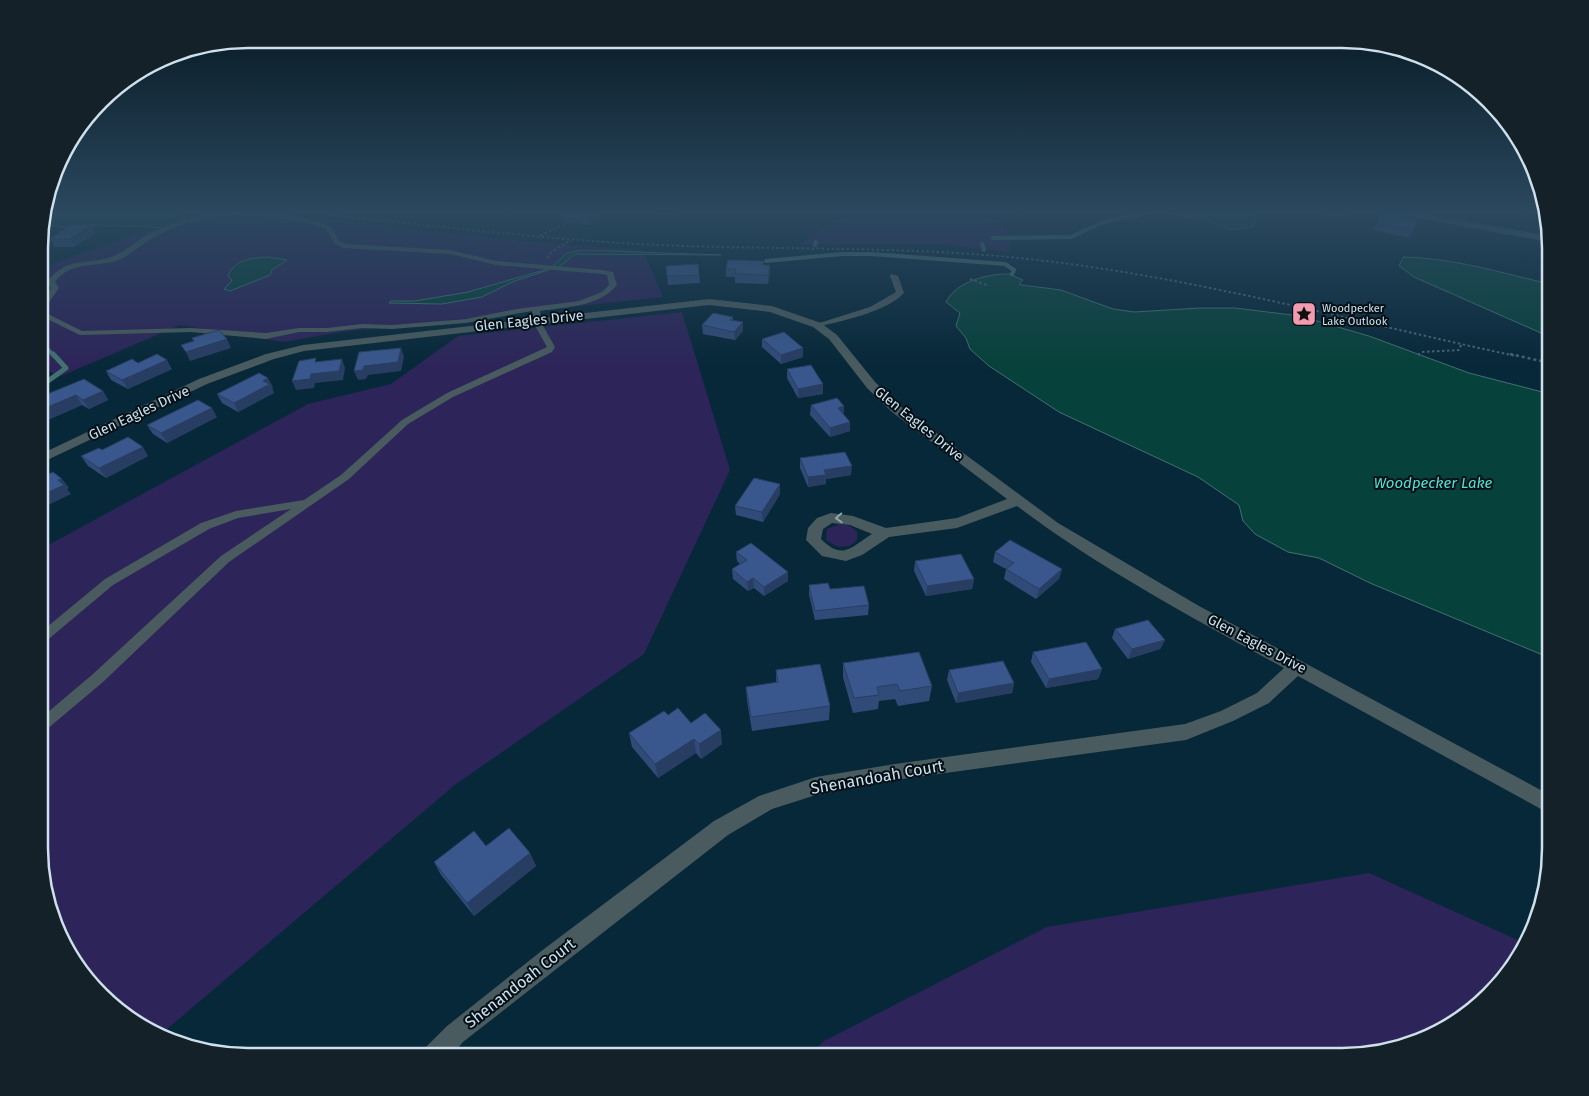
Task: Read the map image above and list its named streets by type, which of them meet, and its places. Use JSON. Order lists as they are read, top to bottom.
{
  "streets": {
    "street": ["Glen Eagles Drive", "Shenandoah Court"]
  },
  "crossings": [
    ["Glen Eagles Drive", "Shenandoah Court"]
  ],
  "water": ["Woodpecker Lake"],
  "places": {
    "place": ["Woodpecker Lake Outlook"]
  }
}
